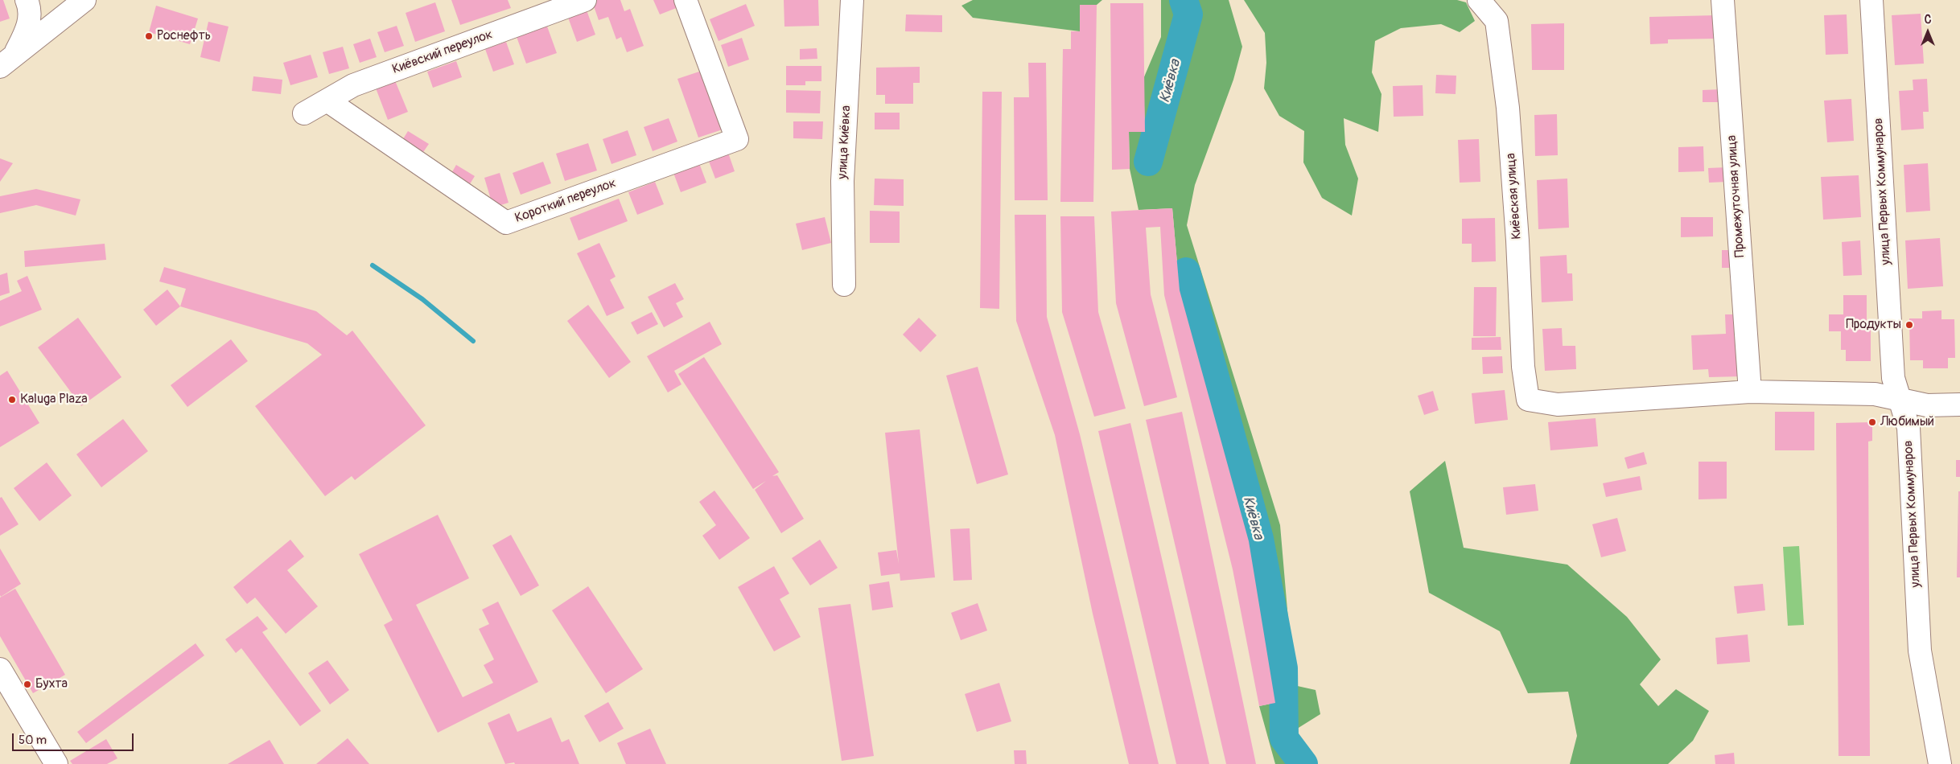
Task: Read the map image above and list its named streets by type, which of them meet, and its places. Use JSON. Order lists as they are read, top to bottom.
{
  "streets": {
    "street": [
      "Киёвский переулок",
      "улица Киёвка",
      "улица Первых Коммунаров",
      "Киёвская улица",
      "Промежуточная улица",
      "Короткий переулок"
    ]
  },
  "crossings": [
    ["Киёвский переулок", "Короткий переулок"],
    ["Киёвская улица", "Промежуточная улица"]
  ],
  "water": ["Киёвка"],
  "places": [
    "Роснефть",
    "Продукты",
    "Kaluga Plaza",
    "Любимый",
    "Бухта"
  ],
  "scale_bar": "50 m",
  "north": "top"
}
